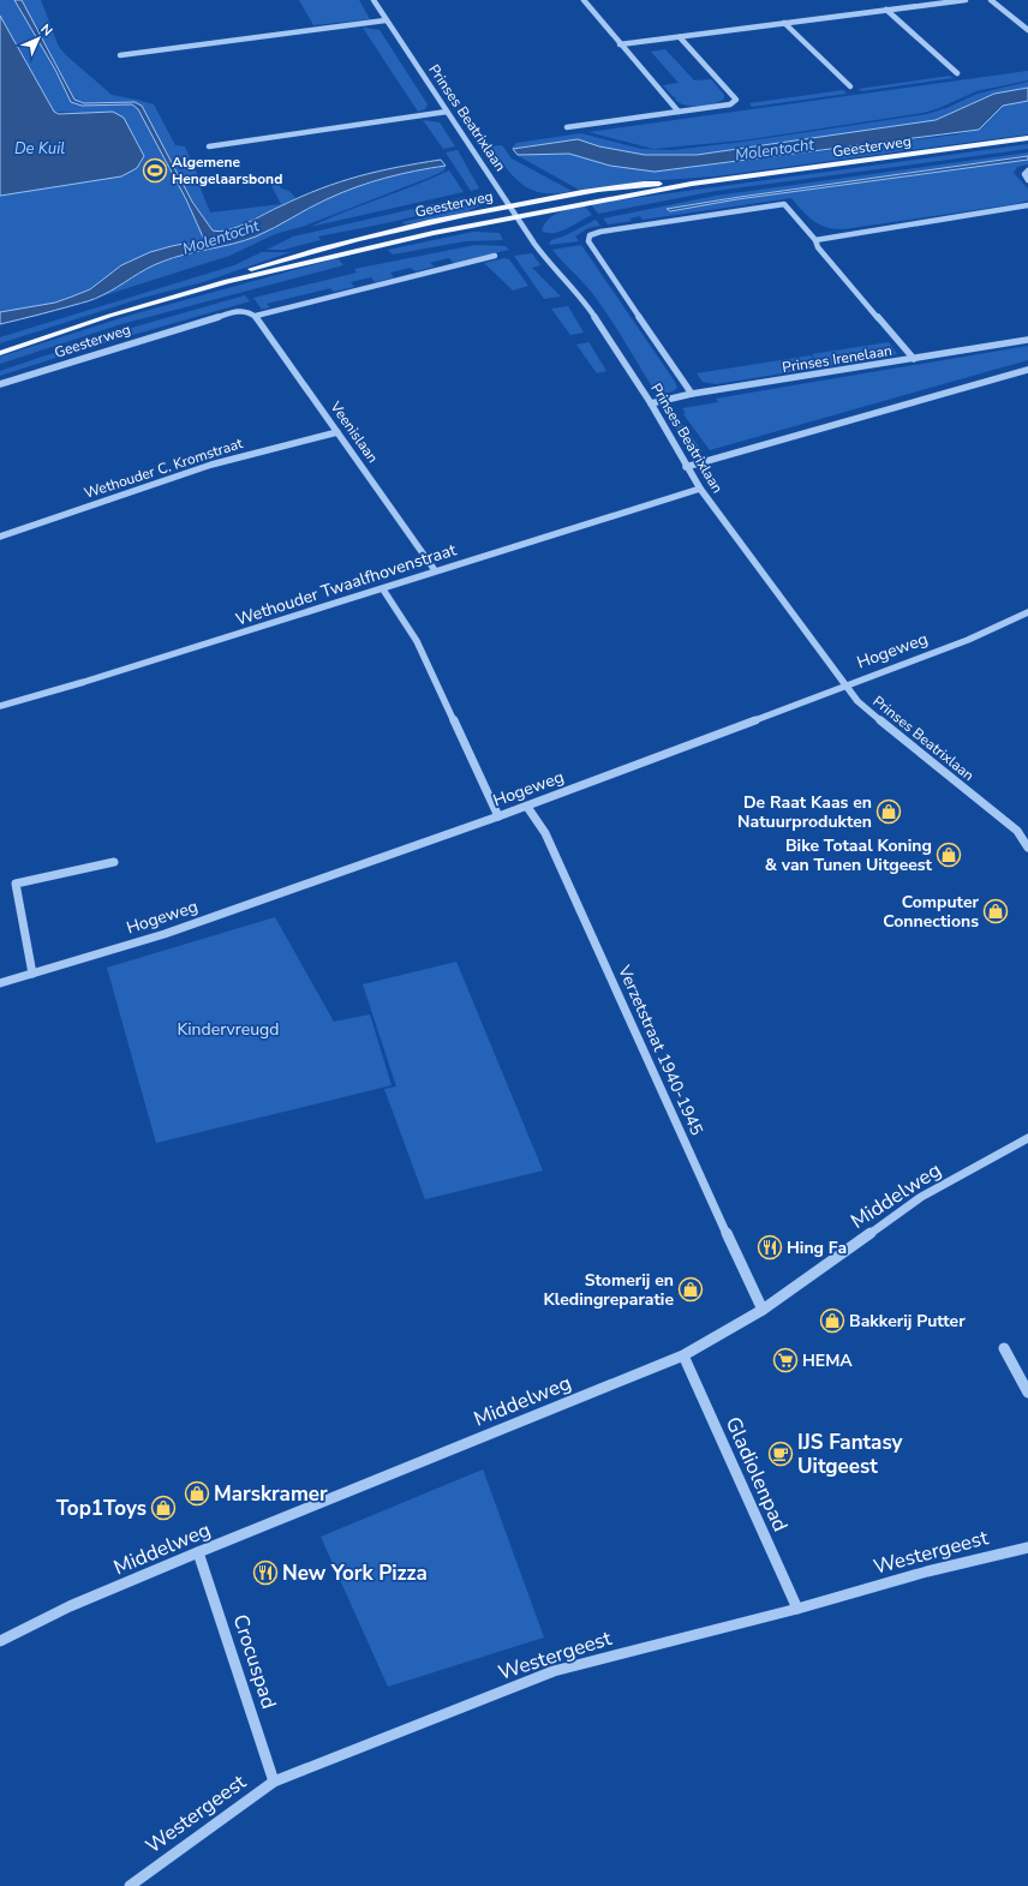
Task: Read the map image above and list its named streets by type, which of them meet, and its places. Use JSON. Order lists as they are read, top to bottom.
{
  "streets": {
    "main road": ["Geesterweg"],
    "street": [
      "Prinses Beatrixlaan",
      "Prinses Irenelaan",
      "Veenislaan",
      "Wethouder C. Kromstraat",
      "Wethouder Twaalfhovenstraat",
      "Hogeweg",
      "Verzetstraat 1940-1945",
      "Middelweg",
      "Gladiolenpad",
      "Westergeest",
      "Crocuspad"
    ]
  },
  "crossings": [
    ["Prinses Beatrixlaan", "Geesterweg"],
    ["Prinses Beatrixlaan", "Prinses Irenelaan"],
    ["Prinses Beatrixlaan", "Wethouder Twaalfhovenstraat"],
    ["Prinses Beatrixlaan", "Hogeweg"],
    ["Geesterweg", "Veenislaan"],
    ["Veenislaan", "Wethouder C. Kromstraat"],
    ["Veenislaan", "Wethouder Twaalfhovenstraat"],
    ["Hogeweg", "Verzetstraat 1940-1945"],
    ["Verzetstraat 1940-1945", "Middelweg"],
    ["Middelweg", "Gladiolenpad"],
    ["Middelweg", "Crocuspad"],
    ["Gladiolenpad", "Westergeest"],
    ["Westergeest", "Crocuspad"]
  ],
  "water": ["De Kuil", "Molentocht"],
  "parks": ["Kindervreugd"],
  "places": {
    "sports": ["Algemene Hengelaarsbond"],
    "shop": [
      "De Raat Kaas en Natuurprodukten",
      "Bike Totaal Koning & van Tunen Uitgeest",
      "Computer Connections",
      "Stomerij en Kledingreparatie",
      "Bakkerij Putter",
      "Marskramer",
      "Top1Toys"
    ],
    "restaurant": ["Hing Fa", "New York Pizza"],
    "supermarket": ["HEMA"],
    "cafe": ["IJS Fantasy Uitgeest"]
  },
  "north": "top right"
}
